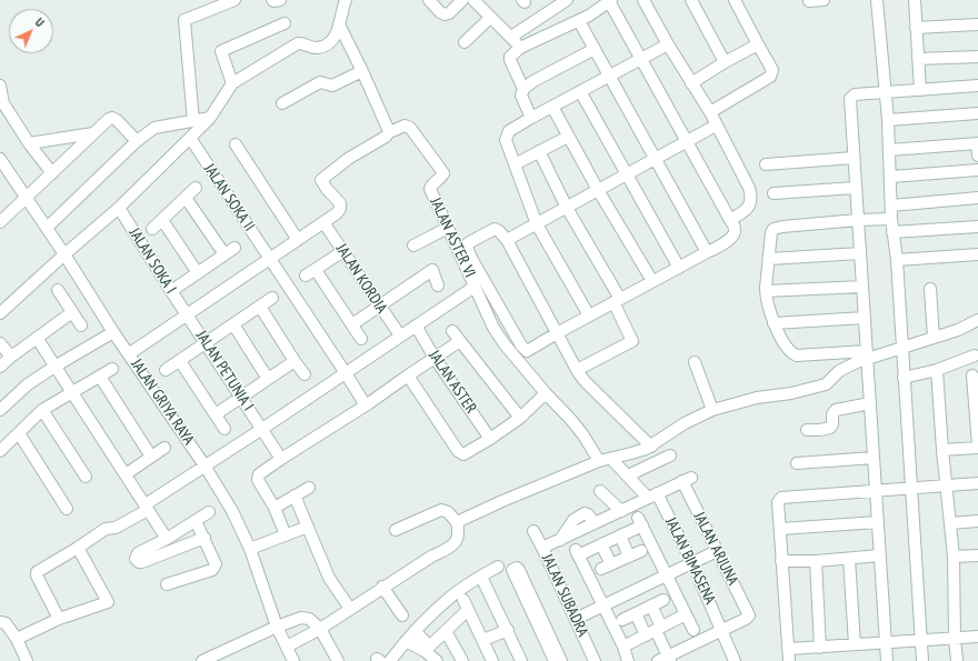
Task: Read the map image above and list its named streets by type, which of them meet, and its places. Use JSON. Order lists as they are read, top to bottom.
{
  "streets": {
    "street": [
      "JALAN SOKA II",
      "JALAN ASTER VI",
      "JALAN SOKA I",
      "JALAN KORDIA",
      "JALAN PETUNIA I",
      "JALAN ASTER",
      "JALAN GRIYA RAYA",
      "JALAN ARJUNA",
      "JALAN BIMASENA",
      "JALAN SUBADRA"
    ]
  },
  "crossings": [
    ["JALAN SOKA I", "JALAN PETUNIA I"],
    ["JALAN ARJUNA", "JALAN BIMASENA"]
  ],
  "north": "top right"
}
